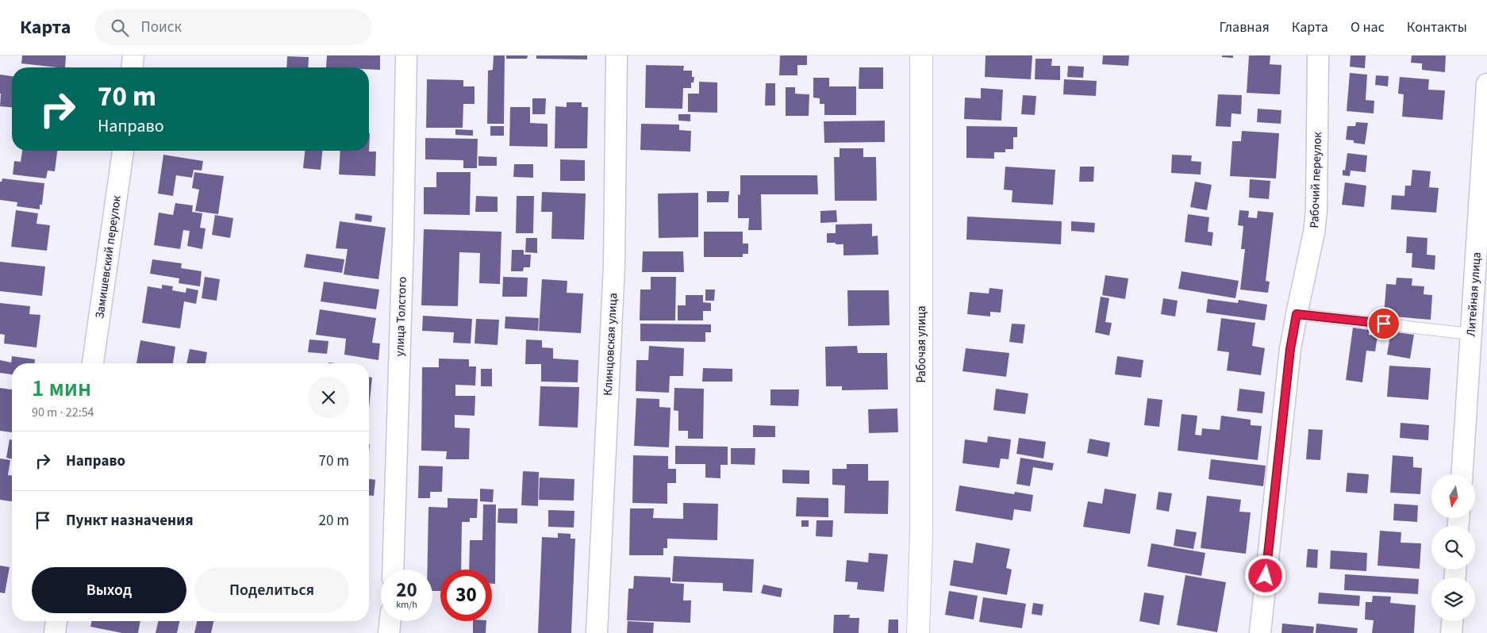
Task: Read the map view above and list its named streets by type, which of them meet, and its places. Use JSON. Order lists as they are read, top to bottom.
{
  "streets": {
    "street": [
      "Рабочий переулок",
      "Замишевский переулок",
      "Литейная улица",
      "улица Толстого",
      "Клинцовская улица",
      "Рабочая улица"
    ]
  },
  "north": "bottom",
  "page": {
    "header": "Карта",
    "search": "Поиск",
    "nav": [
      "Главная",
      "Карта",
      "О нас",
      "Контакты"
    ],
    "turn": ["70 m", "Направо"],
    "heading": ["1 мин", "90 m · 22:54"],
    "list": [
      {
        "name": "Направо",
        "value": "70 m"
      },
      {
        "name": "Пункт назначения",
        "value": "20 m"
      }
    ],
    "buttons": ["Выход", "Поделиться"],
    "speed": "20 km/h",
    "limit": "30"
  }
}
